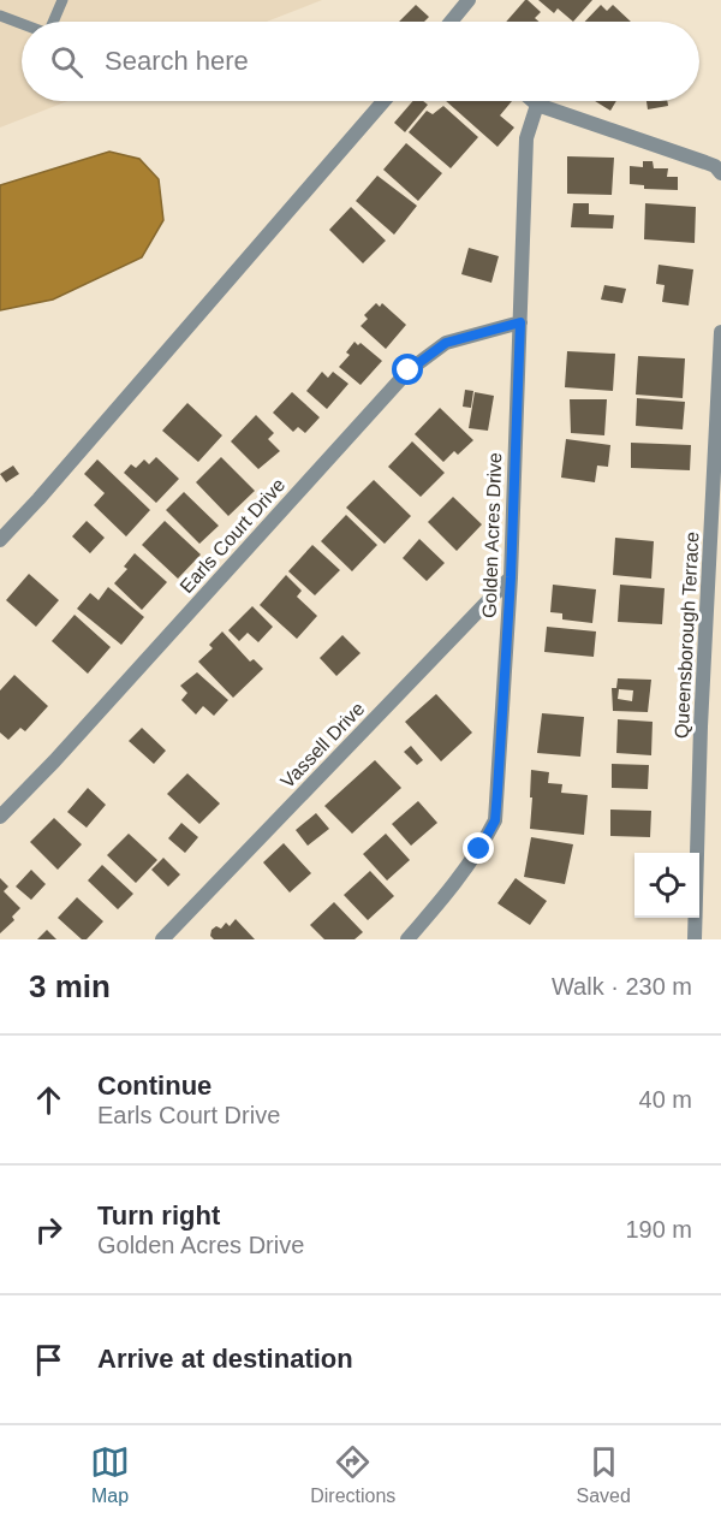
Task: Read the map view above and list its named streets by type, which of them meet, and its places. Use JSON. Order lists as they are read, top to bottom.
{
  "streets": {
    "street": [
      "Earls Court Drive",
      "Golden Acres Drive",
      "Queensborough Terrace",
      "Vassell Drive"
    ]
  },
  "crossings": [
    ["Earls Court Drive", "Golden Acres Drive"],
    ["Golden Acres Drive", "Vassell Drive"]
  ],
  "page": {
    "search": "Search here",
    "heading": ["3 min", "Walk · 230 m"],
    "list": [
      ["Continue", "Earls Court Drive", "40 m"],
      ["Turn right", "Golden Acres Drive", "190 m"],
      "Arrive at destination"
    ],
    "nav": ["Map", "Directions", "Saved"]
  }
}
